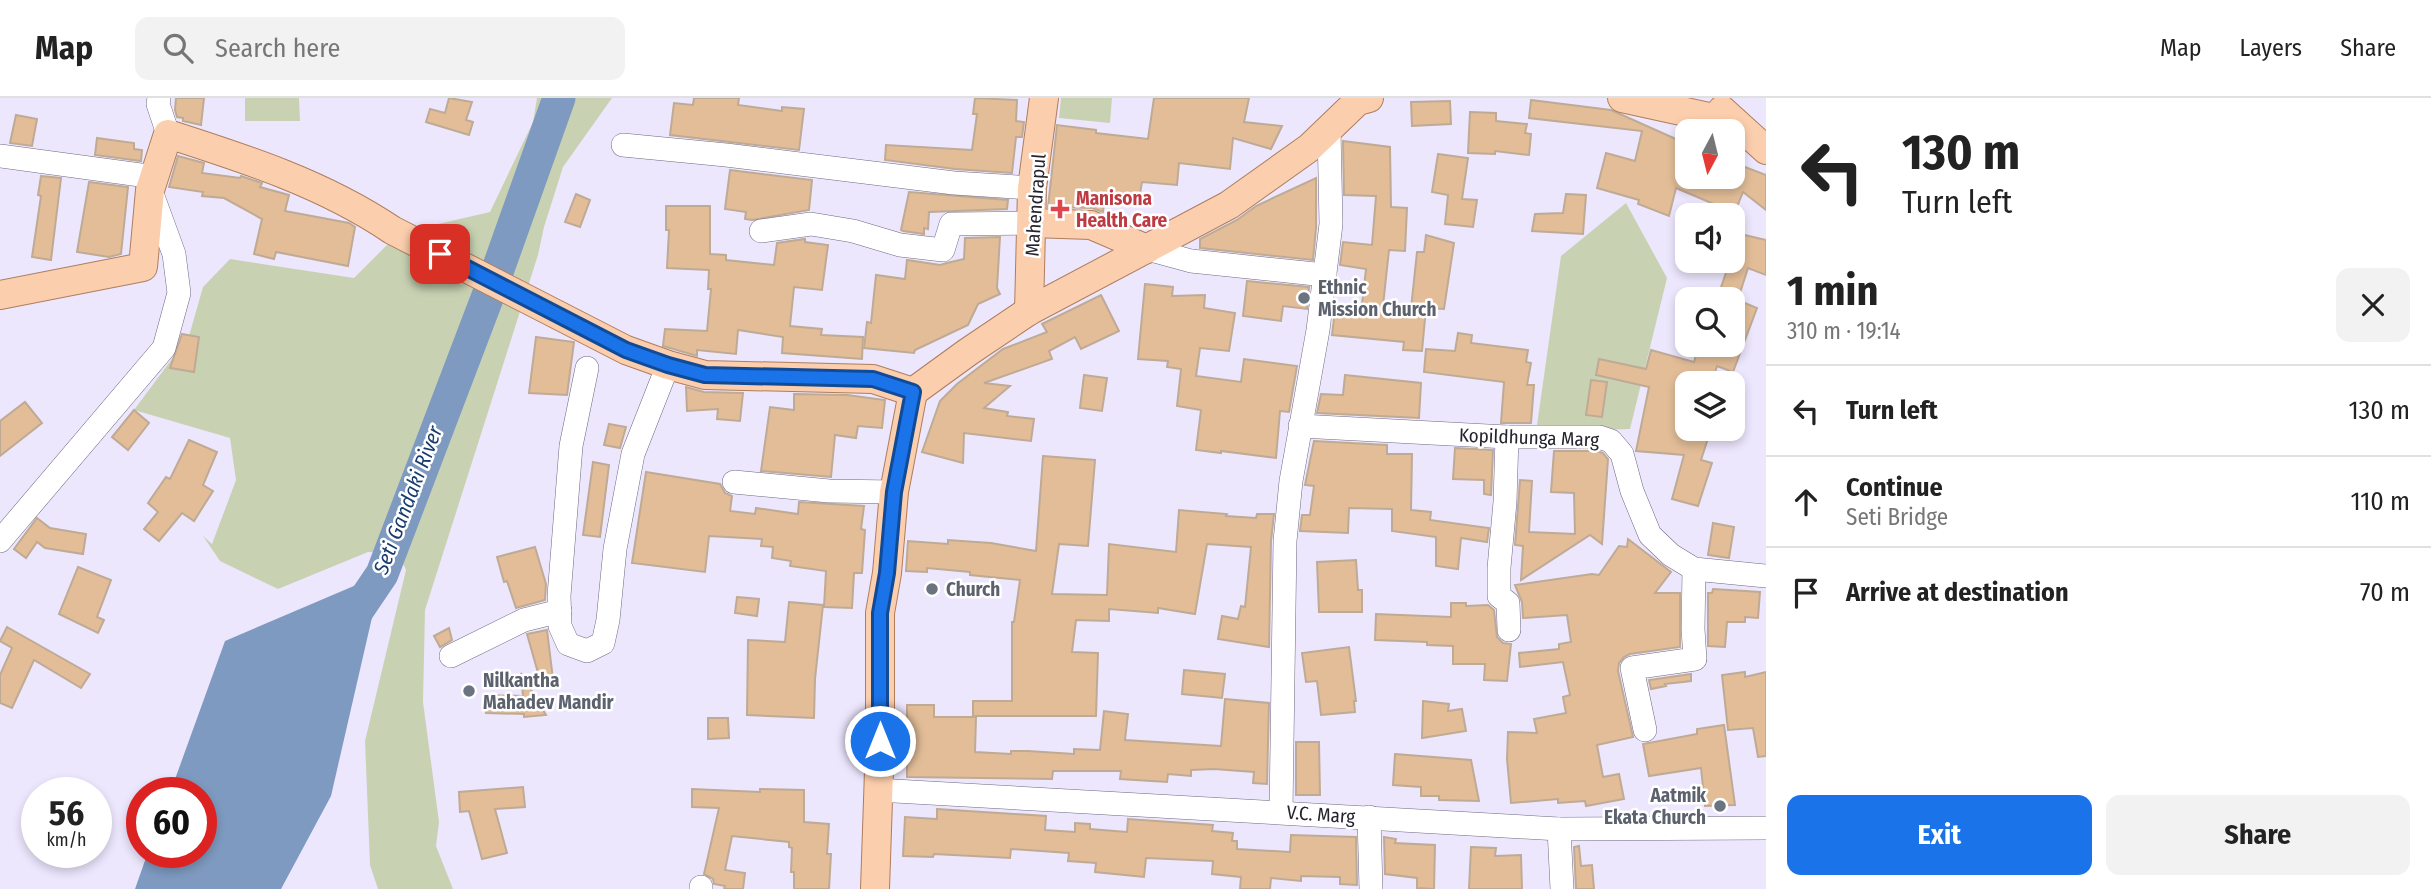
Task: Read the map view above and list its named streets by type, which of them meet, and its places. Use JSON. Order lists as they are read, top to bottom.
{
  "streets": {
    "main road": ["Mahendrapul"],
    "street": ["Kopildhunga Marg", "V.C. Marg"]
  },
  "water": ["Seti Gandaki River"],
  "places": {
    "health": ["Manisona Health Care"],
    "other": [
      "Ethnic Mission Church",
      "Church",
      "Nilkantha Mahadev Mandir",
      "Aatmik Ekata Church"
    ]
  },
  "north": "bottom",
  "page": {
    "header": "Map",
    "search": "Search here",
    "nav": ["Map", "Layers", "Share"],
    "turn": ["130 m", "Turn left"],
    "heading": ["1 min", "310 m · 19:14"],
    "list": [
      {
        "name": "Turn left",
        "value": "130 m"
      },
      {
        "name": "Continue",
        "note": "Seti Bridge",
        "value": "110 m"
      },
      {
        "name": "Arrive at destination",
        "value": "70 m"
      }
    ],
    "speed": "56 km/h",
    "limit": "60",
    "buttons": ["Exit", "Share"]
  }
}
